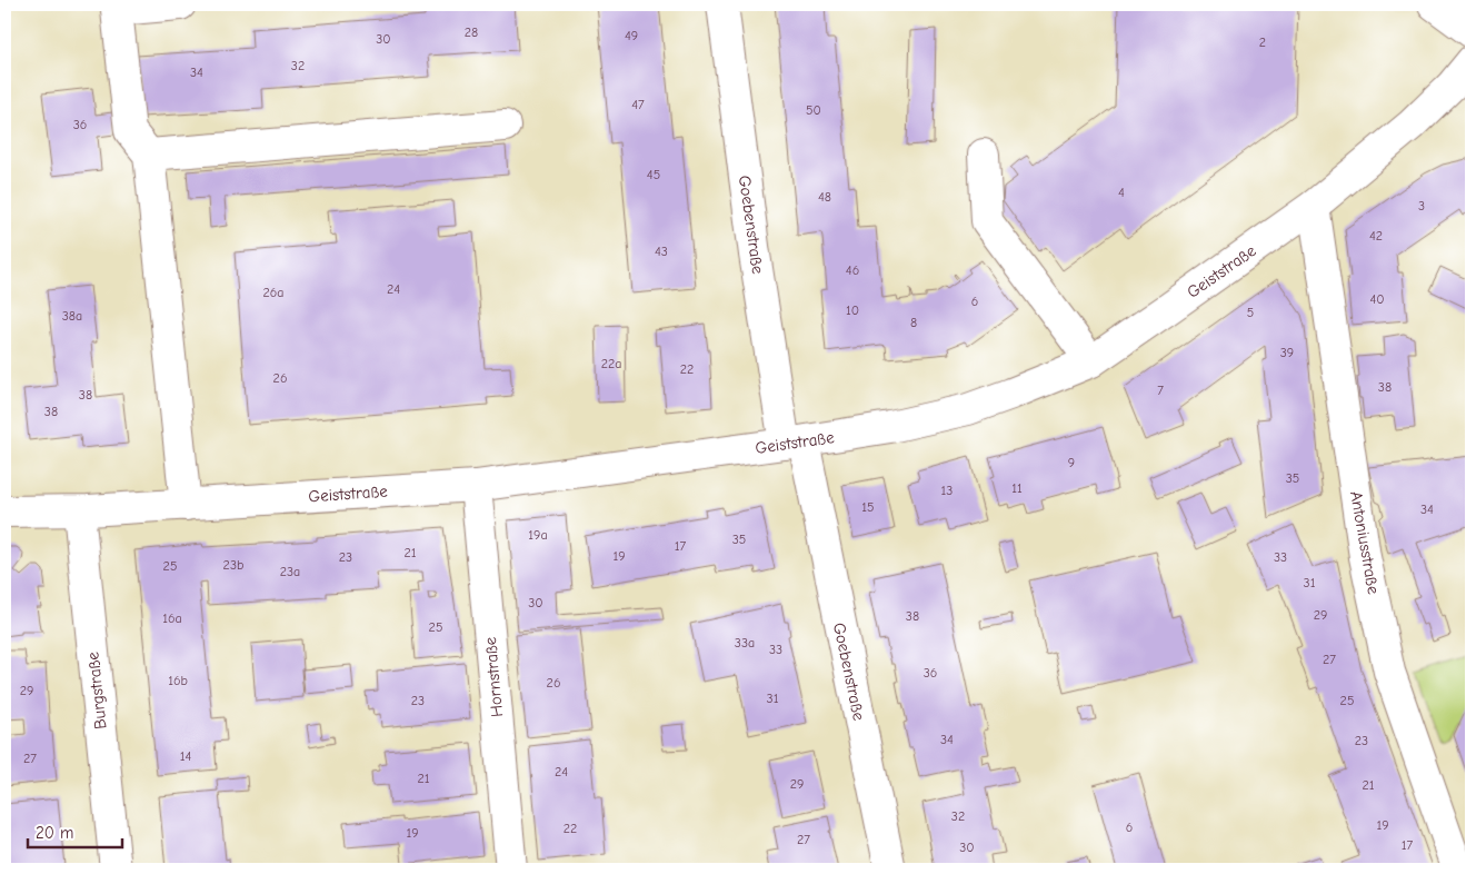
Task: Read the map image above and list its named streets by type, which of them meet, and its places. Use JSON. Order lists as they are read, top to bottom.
{
  "streets": {
    "street": [
      "Goebenstraße",
      "Geiststraße",
      "Antoniusstraße",
      "Hornstraße",
      "Burgstraße"
    ]
  },
  "crossings": [
    ["Goebenstraße", "Geiststraße"],
    ["Geiststraße", "Antoniusstraße"],
    ["Geiststraße", "Hornstraße"],
    ["Geiststraße", "Burgstraße"]
  ],
  "house_numbers": [
    "28",
    "49",
    "30",
    "2",
    "32",
    "34",
    "47",
    "50",
    "36",
    "45",
    "4",
    "48",
    "3",
    "42",
    "43",
    "46",
    "24",
    "26a",
    "40",
    "6",
    "10",
    "5",
    "38a",
    "8",
    "39",
    "22a",
    "22",
    "26",
    "38",
    "7",
    "38",
    "38",
    "9",
    "35",
    "11",
    "13",
    "15",
    "34",
    "19a",
    "35",
    "17",
    "21",
    "19",
    "23",
    "33",
    "23b",
    "25",
    "23a",
    "31",
    "30",
    "29",
    "38",
    "16a",
    "25",
    "33a",
    "33",
    "27",
    "36",
    "16b",
    "26",
    "29",
    "31",
    "23",
    "25",
    "34",
    "23",
    "14",
    "27",
    "24",
    "21",
    "29",
    "21",
    "32",
    "19",
    "6",
    "22",
    "19",
    "27",
    "17",
    "30"
  ],
  "scale_bar": "20 m"
}
